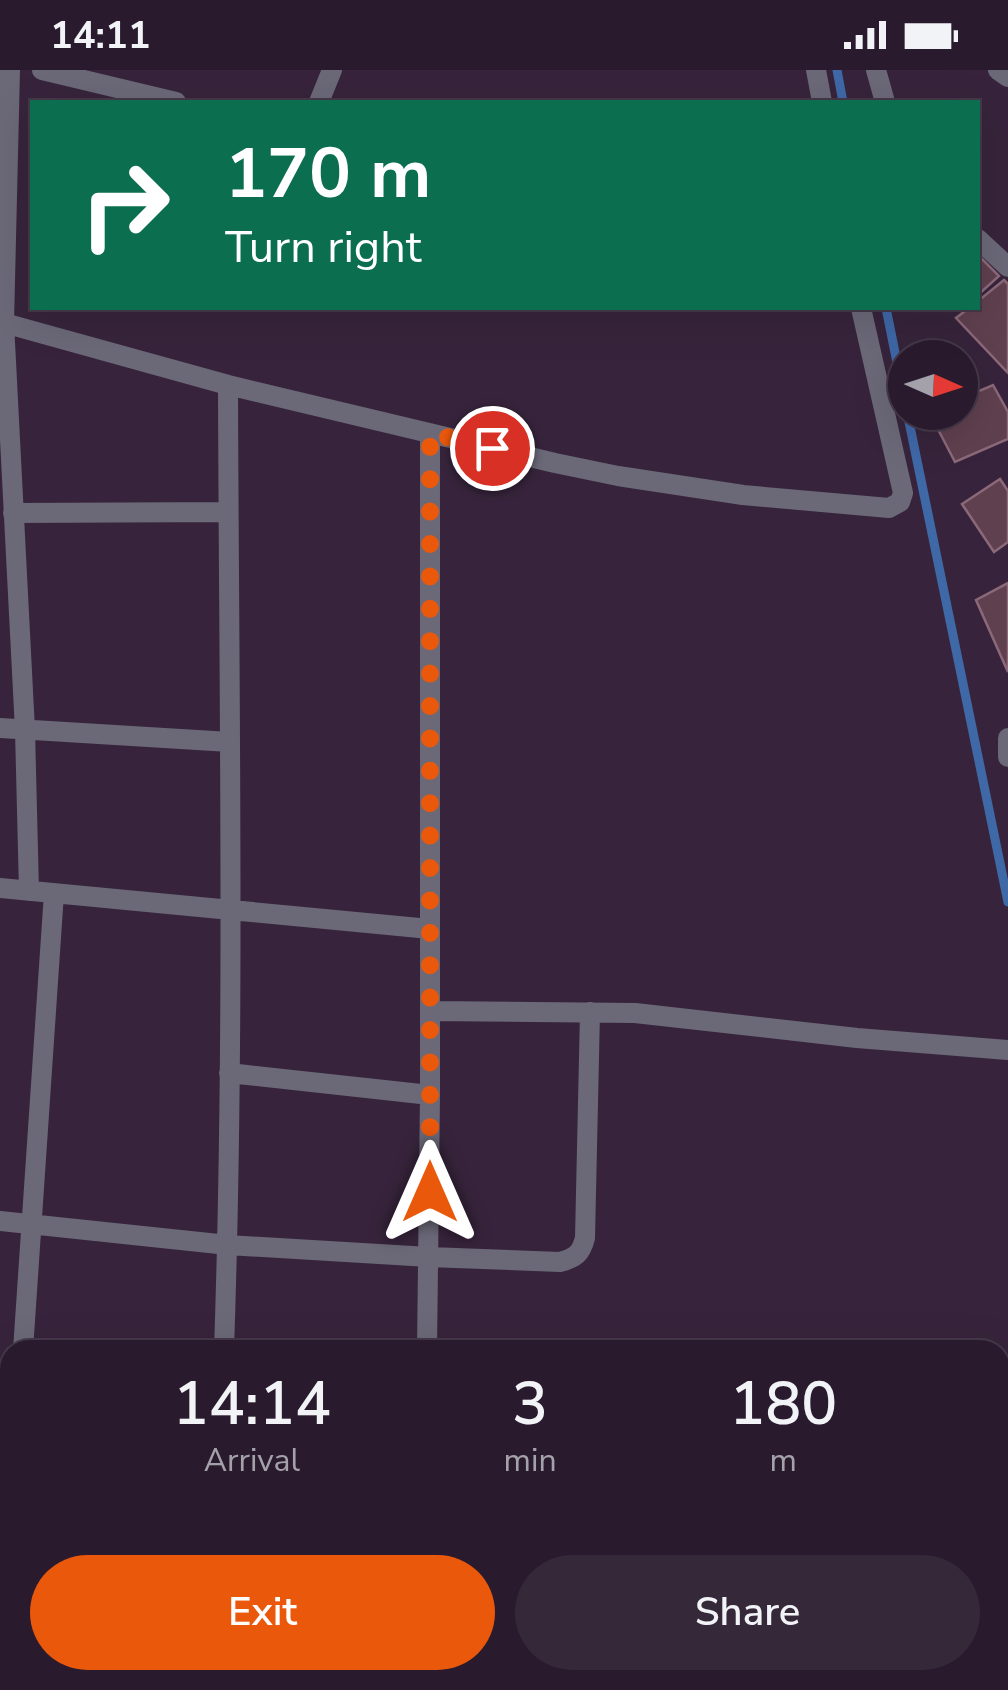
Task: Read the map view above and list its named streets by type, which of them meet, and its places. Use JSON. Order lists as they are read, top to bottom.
{
  "north": "right",
  "page": {
    "status": "14:11",
    "turn": ["170 m", "Turn right"],
    "eta": [
      "14:14",
      "Arrival",
      "3",
      "min",
      "180",
      "m"
    ],
    "buttons": ["Exit", "Share"]
  }
}
